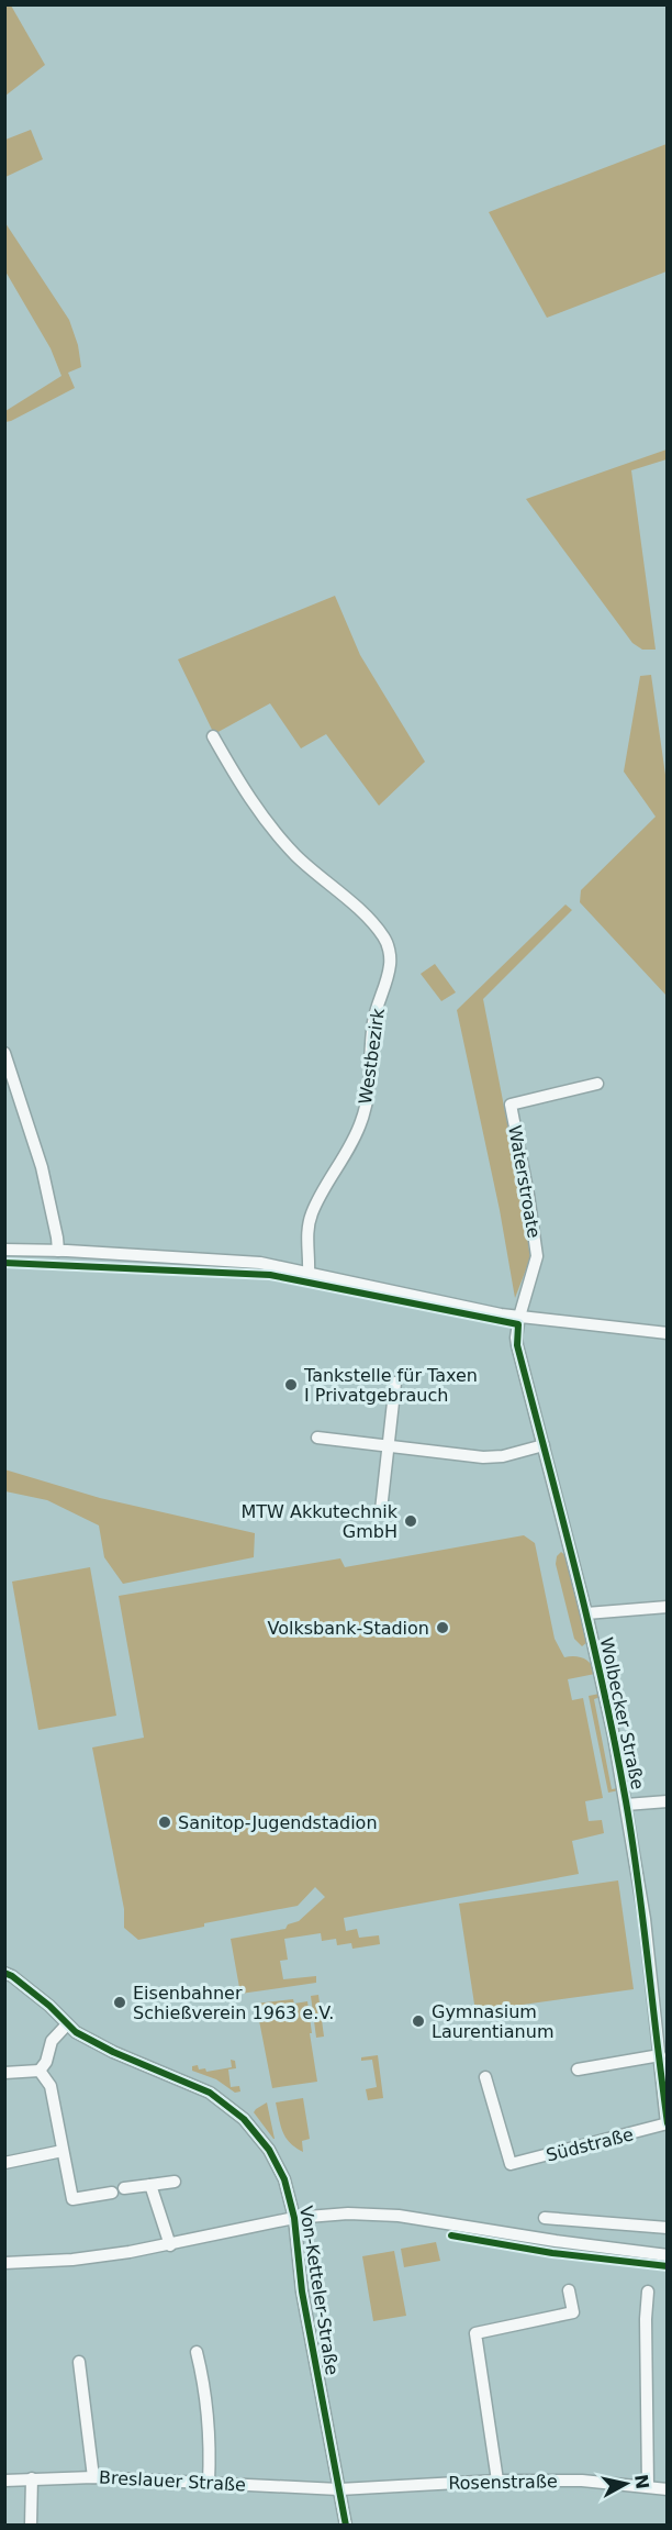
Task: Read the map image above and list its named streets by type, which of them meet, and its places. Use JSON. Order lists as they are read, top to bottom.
{
  "streets": {
    "street": [
      "Westbezirk",
      "Waterstroate",
      "Wolbecker Straße",
      "Südstraße",
      "Von-Ketteler-Straße",
      "Breslauer Straße",
      "Rosenstraße"
    ]
  },
  "crossings": [
    ["Waterstroate", "Wolbecker Straße"],
    ["Wolbecker Straße", "Südstraße"],
    ["Von-Ketteler-Straße", "Breslauer Straße"],
    ["Von-Ketteler-Straße", "Rosenstraße"],
    ["Breslauer Straße", "Rosenstraße"]
  ],
  "places": [
    "Tankstelle für Taxen I Privatgebrauch",
    "MTW Akkutechnik GmbH",
    "Volksbank-Stadion",
    "Sanitop-Jugendstadion",
    "Eisenbahner Schießverein 1963 e.V.",
    "Gymnasium Laurentianum"
  ],
  "north": "right"
}
